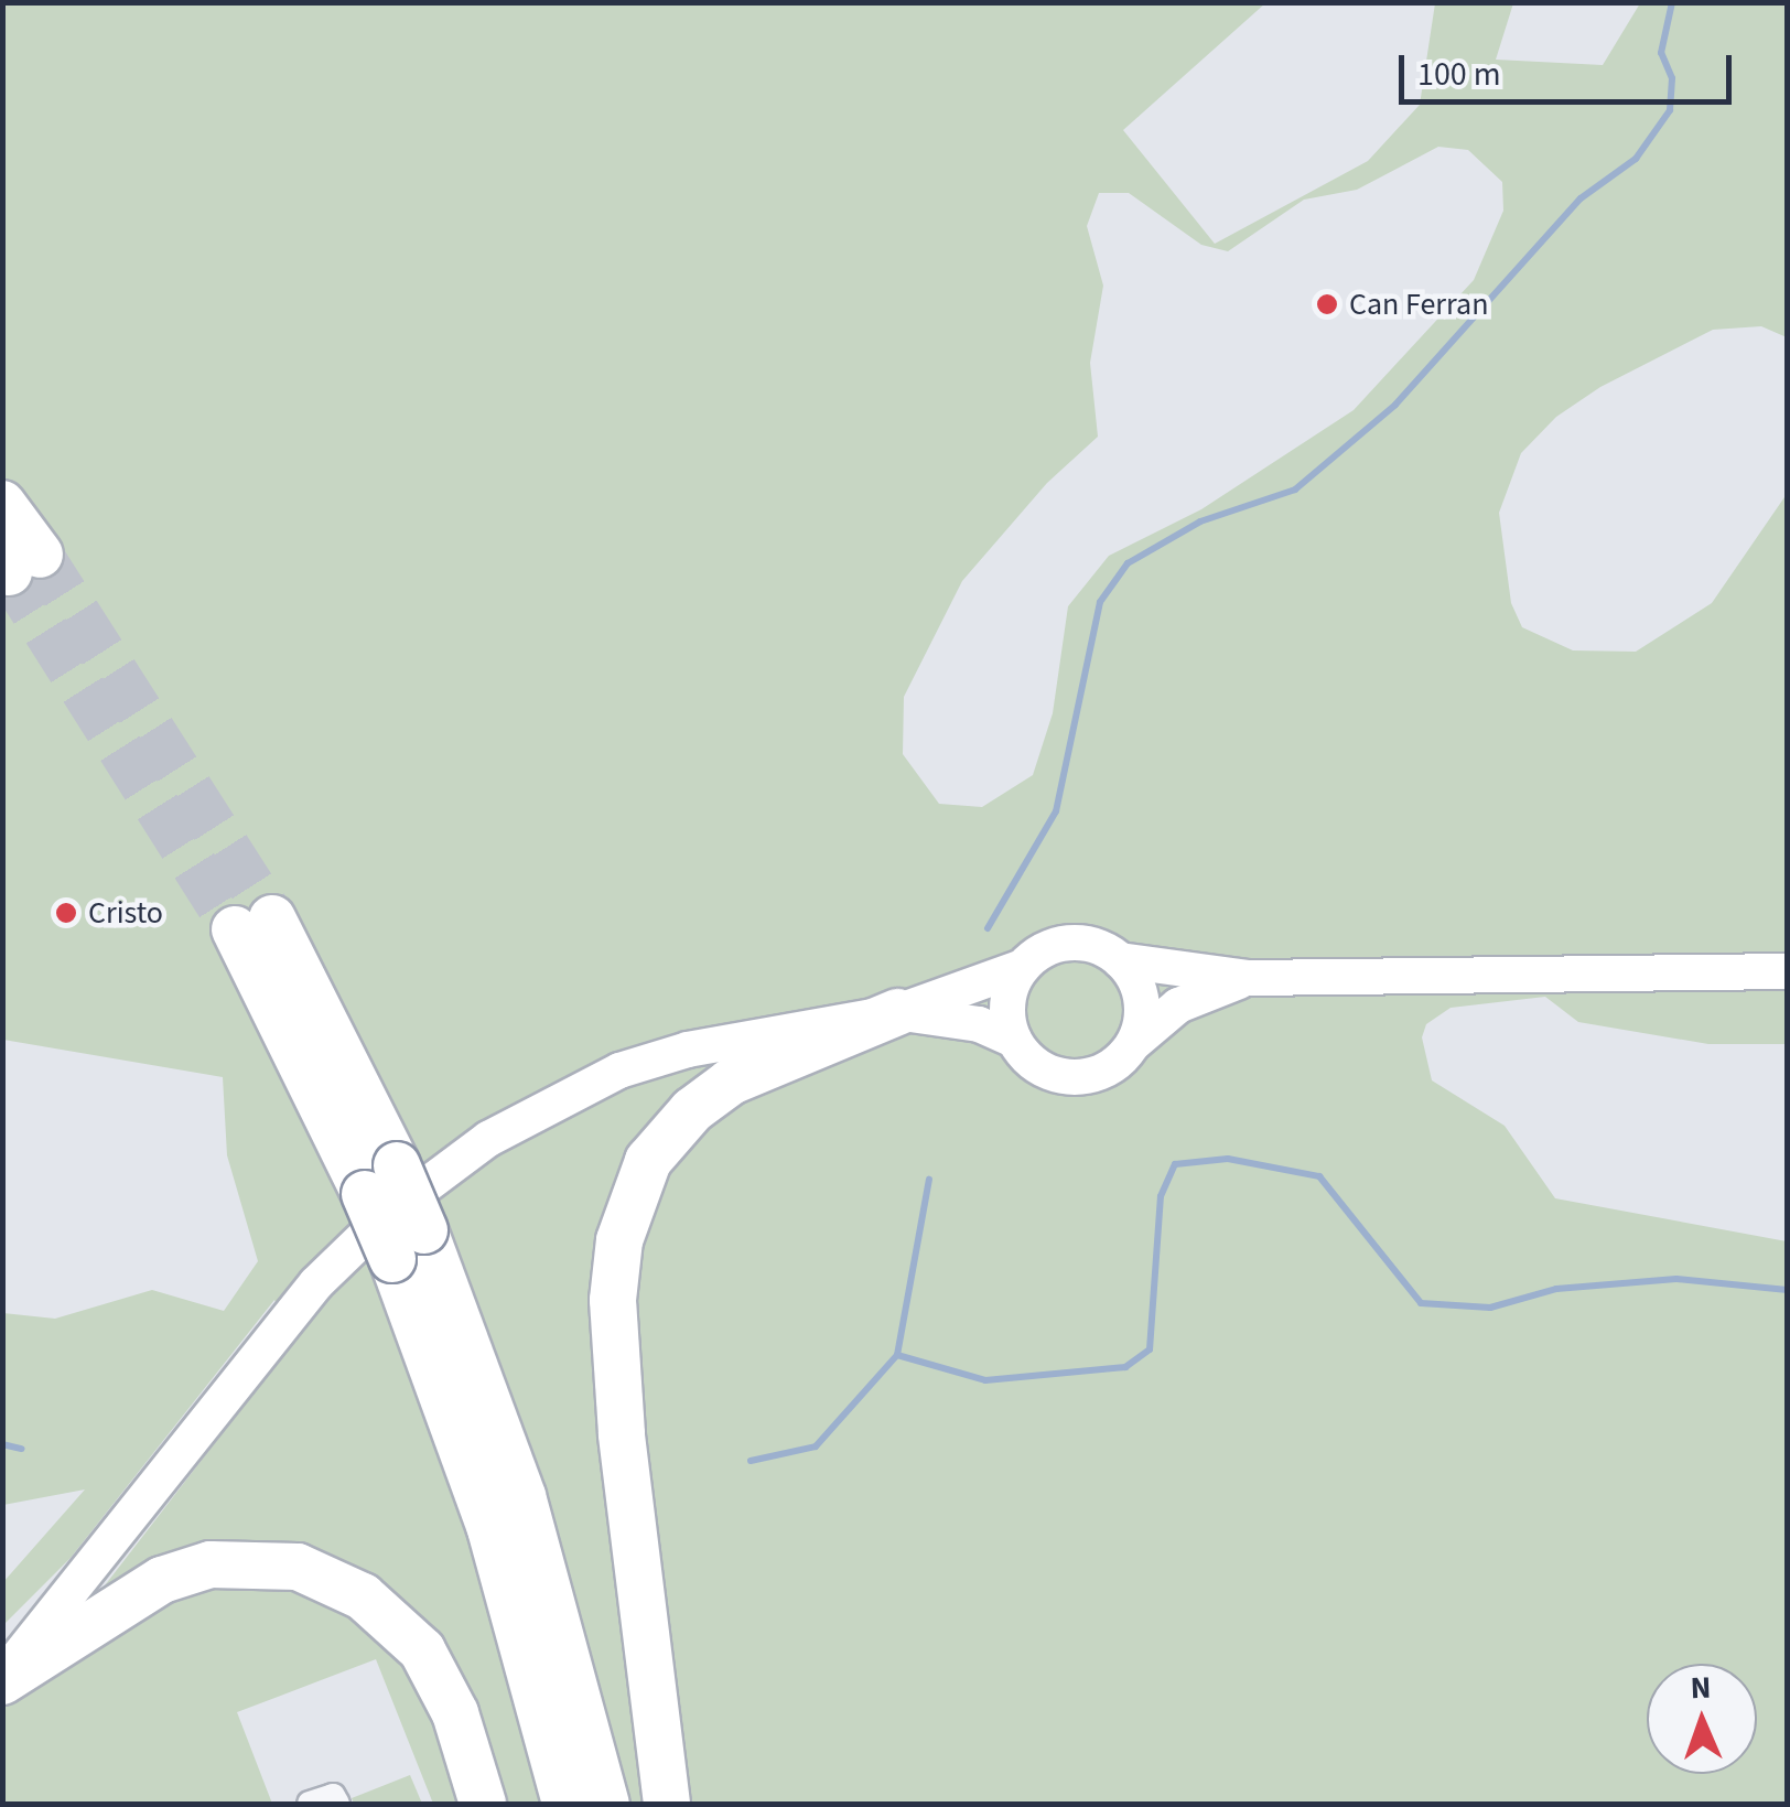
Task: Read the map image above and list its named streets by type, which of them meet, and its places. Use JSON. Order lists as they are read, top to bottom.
{
  "places": ["Can Ferran", "Cristo"],
  "scale_bar": "100 m",
  "north": "top"
}
